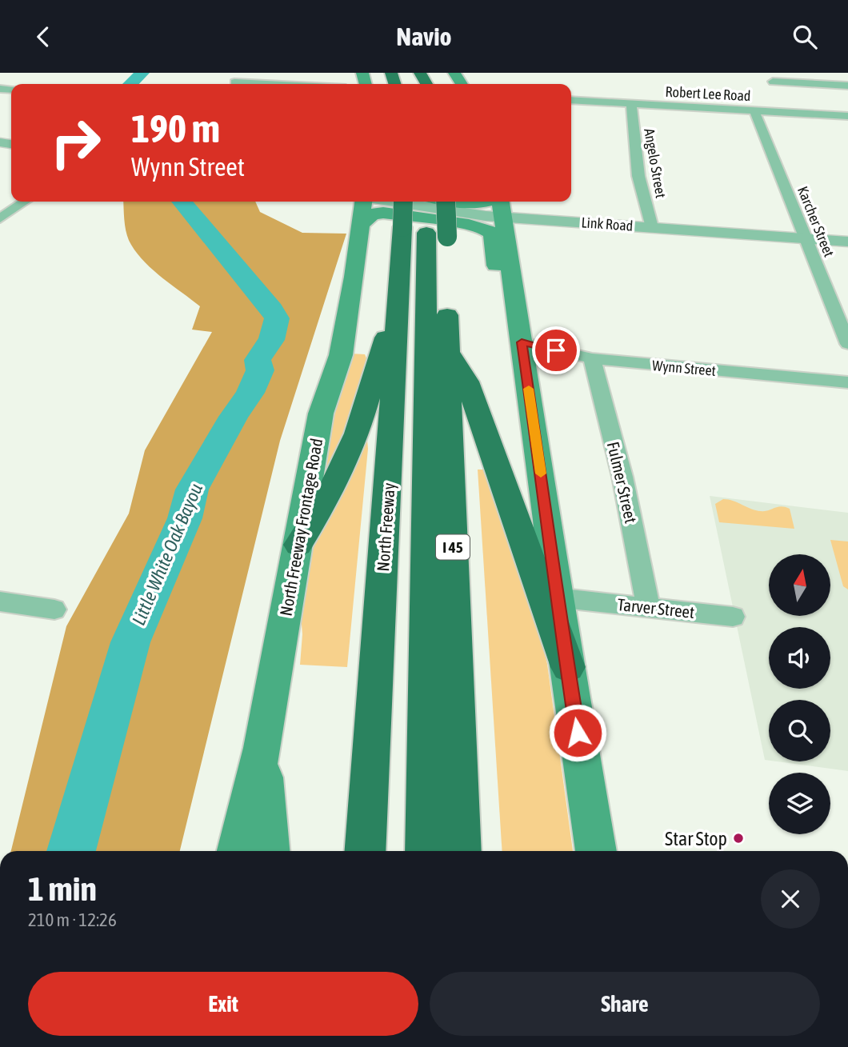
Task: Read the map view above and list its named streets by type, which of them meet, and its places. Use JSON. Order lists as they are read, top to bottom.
{
  "streets": {
    "highway": ["North Freeway", "I 45"],
    "main road": ["North Freeway Frontage Road"],
    "street": [
      "Robert Lee Road",
      "Angelo Street",
      "Karcher Street",
      "Link Road",
      "Wynn Street",
      "Fulmer Street",
      "Tarver Street"
    ]
  },
  "crossings": [
    ["Robert Lee Road", "Angelo Street"],
    ["Robert Lee Road", "Karcher Street"],
    ["Angelo Street", "Link Road"],
    ["Karcher Street", "Link Road"],
    ["Wynn Street", "Fulmer Street"],
    ["Fulmer Street", "Tarver Street"]
  ],
  "water": ["Little White Oak Bayou"],
  "places": ["Star Stop"],
  "north": "top",
  "page": {
    "header": "Navio",
    "turn": ["190 m", "Wynn Street"],
    "heading": ["1 min", "210 m · 12:26"],
    "buttons": ["Exit", "Share"]
  }
}
